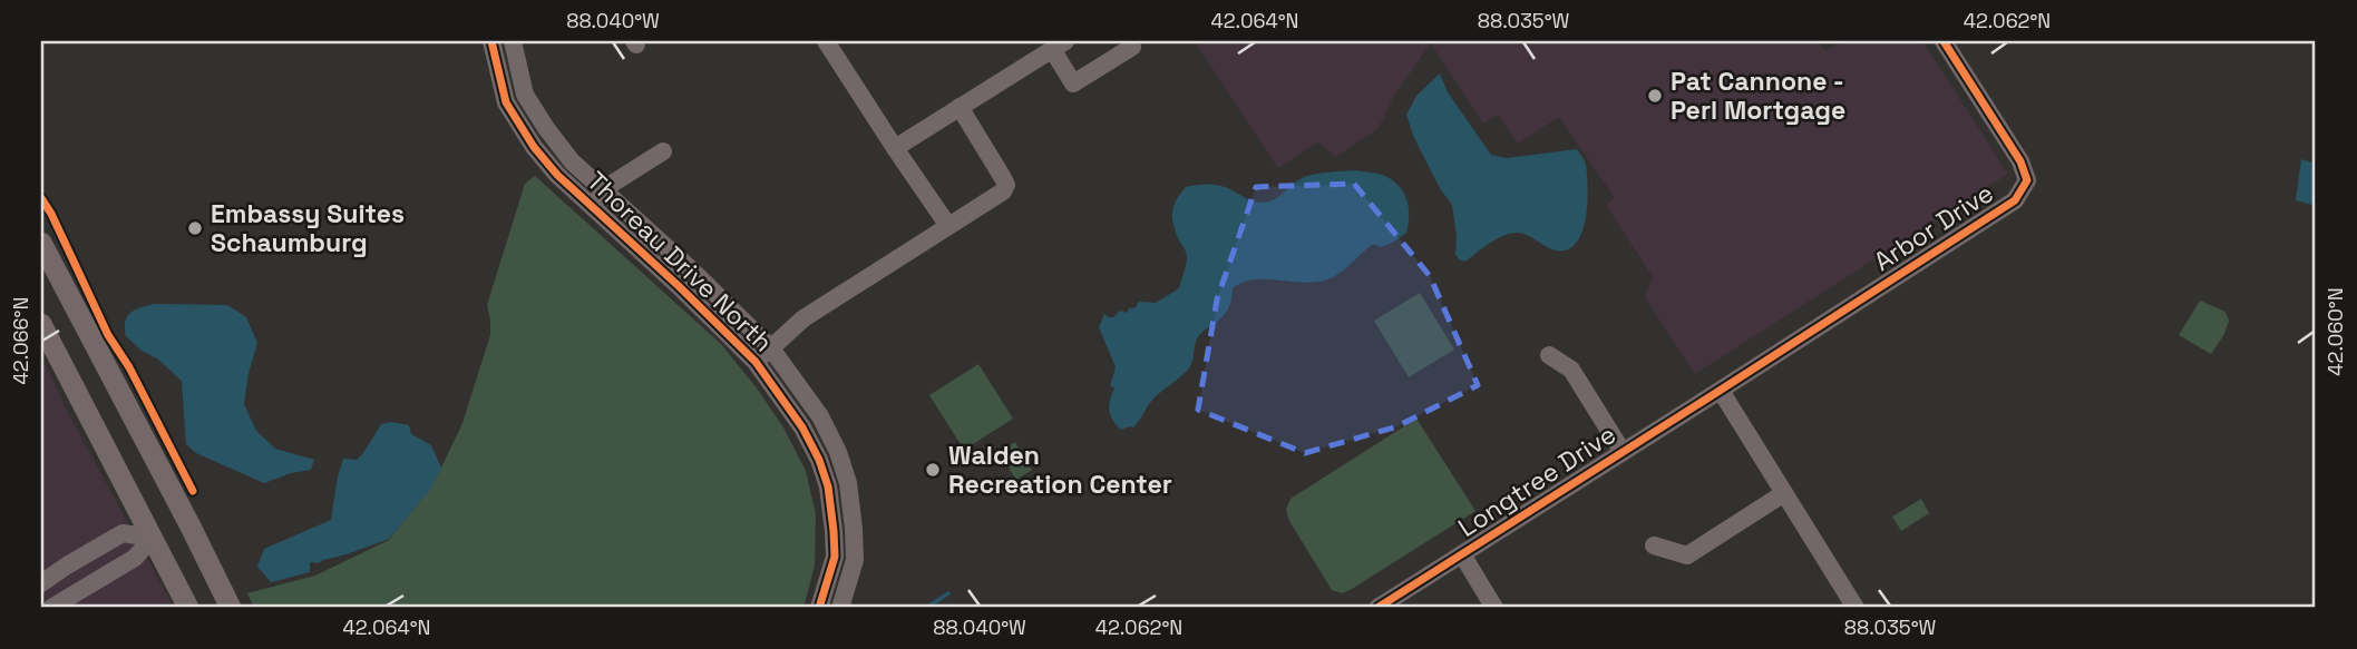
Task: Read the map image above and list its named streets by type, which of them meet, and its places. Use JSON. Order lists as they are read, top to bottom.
{
  "streets": {
    "street": ["Arbor Drive", "Thoreau Drive North", "Longtree Drive"]
  },
  "crossings": [
    ["Arbor Drive", "Longtree Drive"]
  ],
  "places": ["Pat Cannone - Perl Mortgage", "Embassy Suites Schaumburg", "Walden Recreation Center"],
  "coordinates": [
    "88.040°W",
    "42.064°N",
    "88.035°W",
    "42.062°N",
    "42.060°N",
    "42.066°N"
  ]
}
